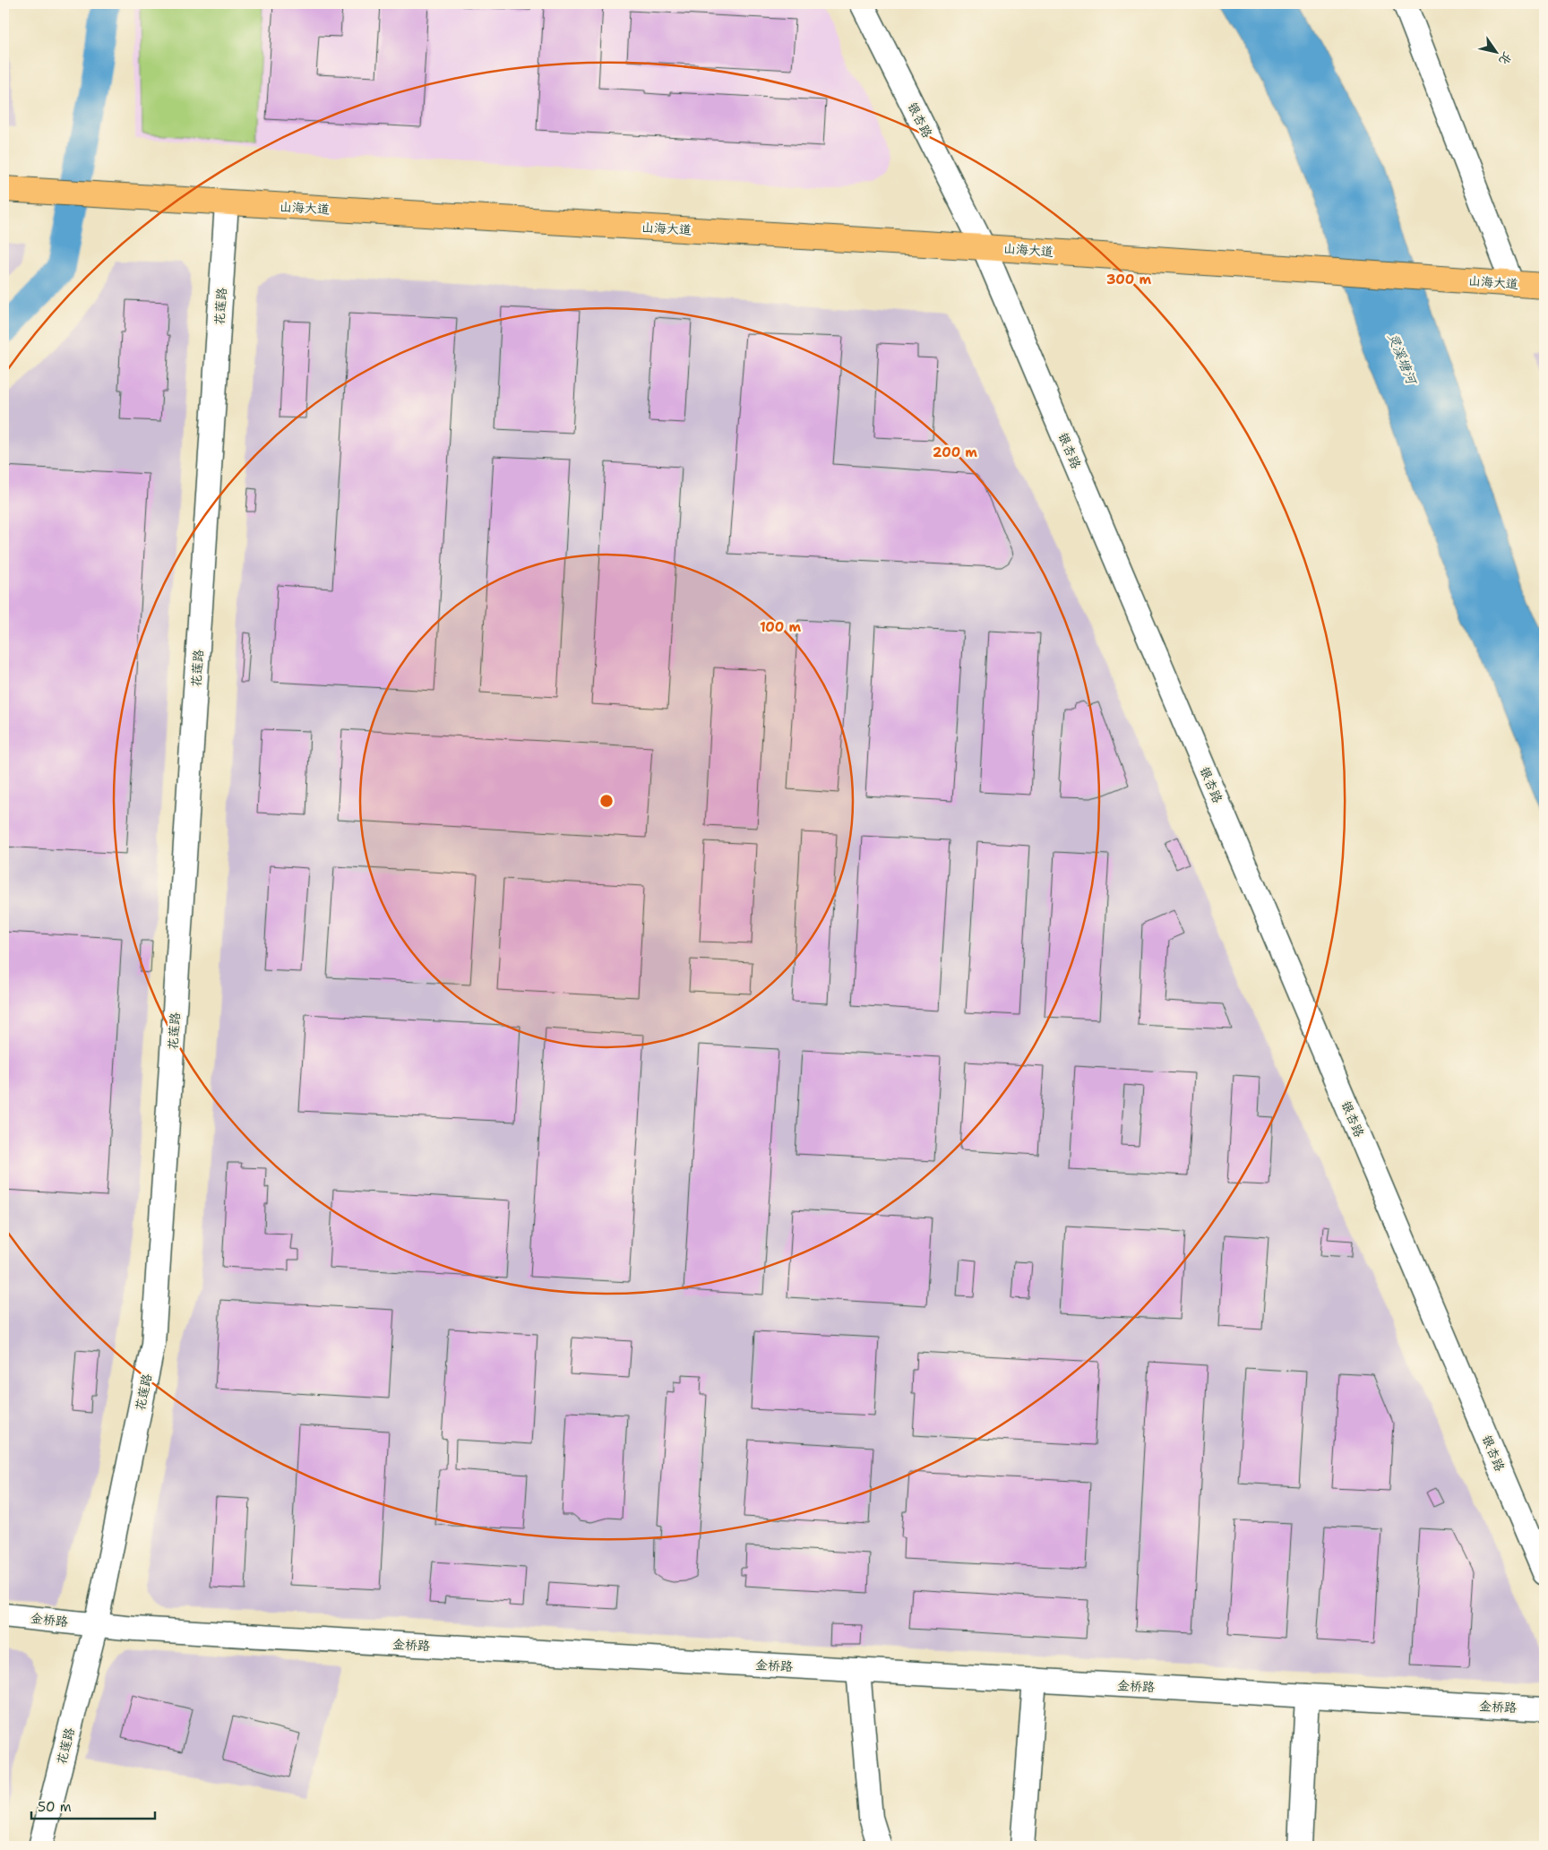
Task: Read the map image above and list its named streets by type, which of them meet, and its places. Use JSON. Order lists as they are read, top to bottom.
{
  "streets": {
    "main road": ["山海大道"],
    "street": ["银杏路", "花莲路", "金桥路"]
  },
  "crossings": [
    ["银杏路", "山海大道"],
    ["山海大道", "花莲路"],
    ["花莲路", "金桥路"]
  ],
  "water": ["灵溪塘河"],
  "scale_bar": "50 m",
  "north": "bottom right",
  "rings": ["300 m", "200 m", "100 m"]
}
